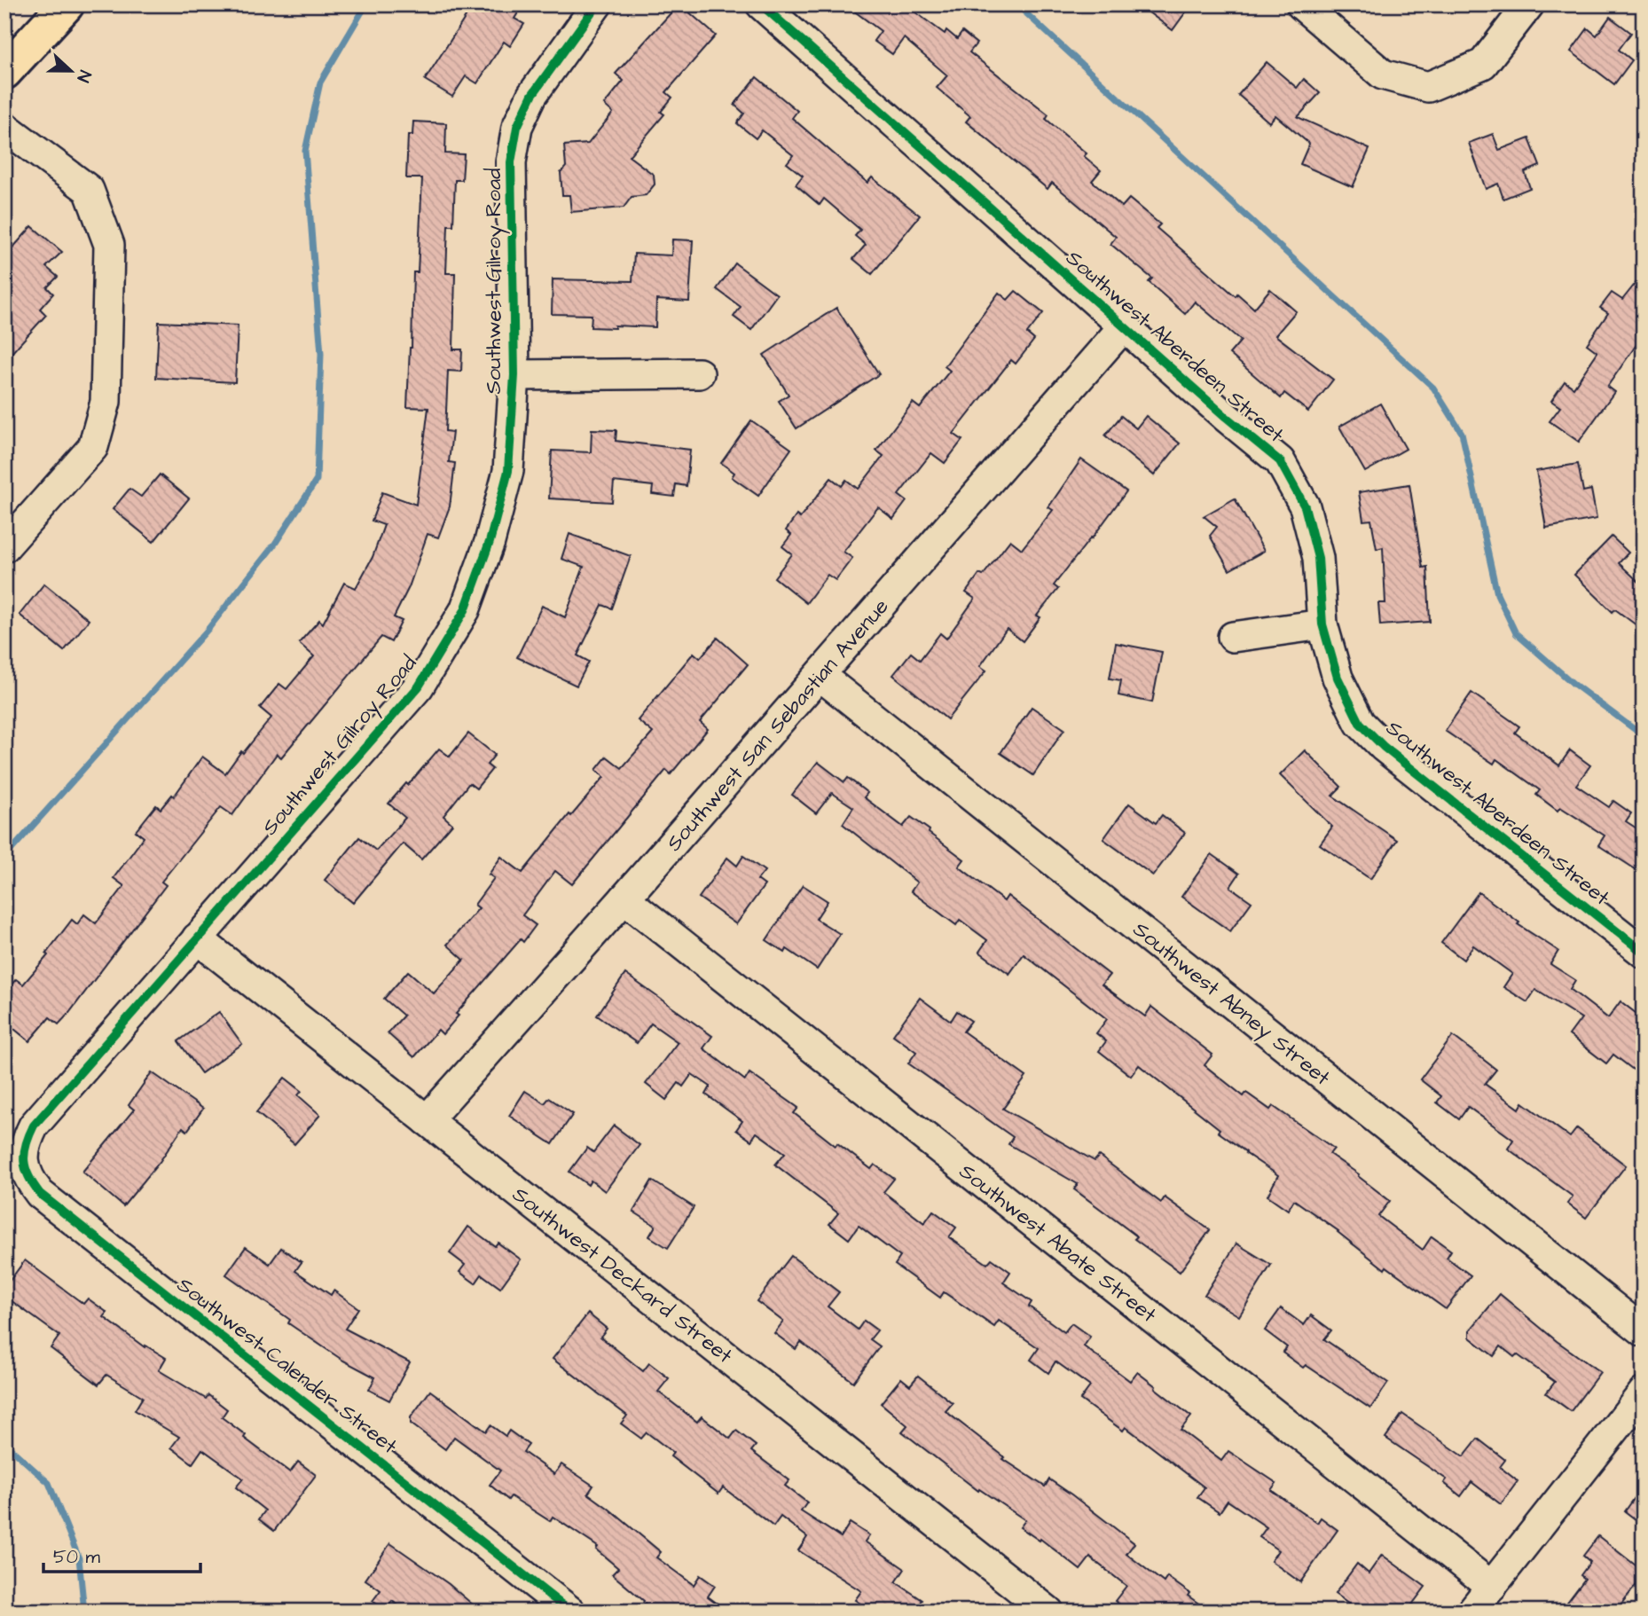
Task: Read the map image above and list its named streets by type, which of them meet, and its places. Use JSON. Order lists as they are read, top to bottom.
{
  "streets": {
    "street": [
      "Southwest Gilroy Road",
      "Southwest Aberdeen Street",
      "Southwest San Sebastian Avenue",
      "Southwest Abney Street",
      "Southwest Abate Street",
      "Southwest Deckard Street",
      "Southwest Calender Street"
    ]
  },
  "crossings": [
    ["Southwest Gilroy Road", "Southwest Deckard Street"],
    ["Southwest Gilroy Road", "Southwest Calender Street"],
    ["Southwest Aberdeen Street", "Southwest San Sebastian Avenue"],
    ["Southwest San Sebastian Avenue", "Southwest Abney Street"],
    ["Southwest San Sebastian Avenue", "Southwest Abate Street"],
    ["Southwest San Sebastian Avenue", "Southwest Deckard Street"]
  ],
  "scale_bar": "50 m",
  "north": "right"
}
